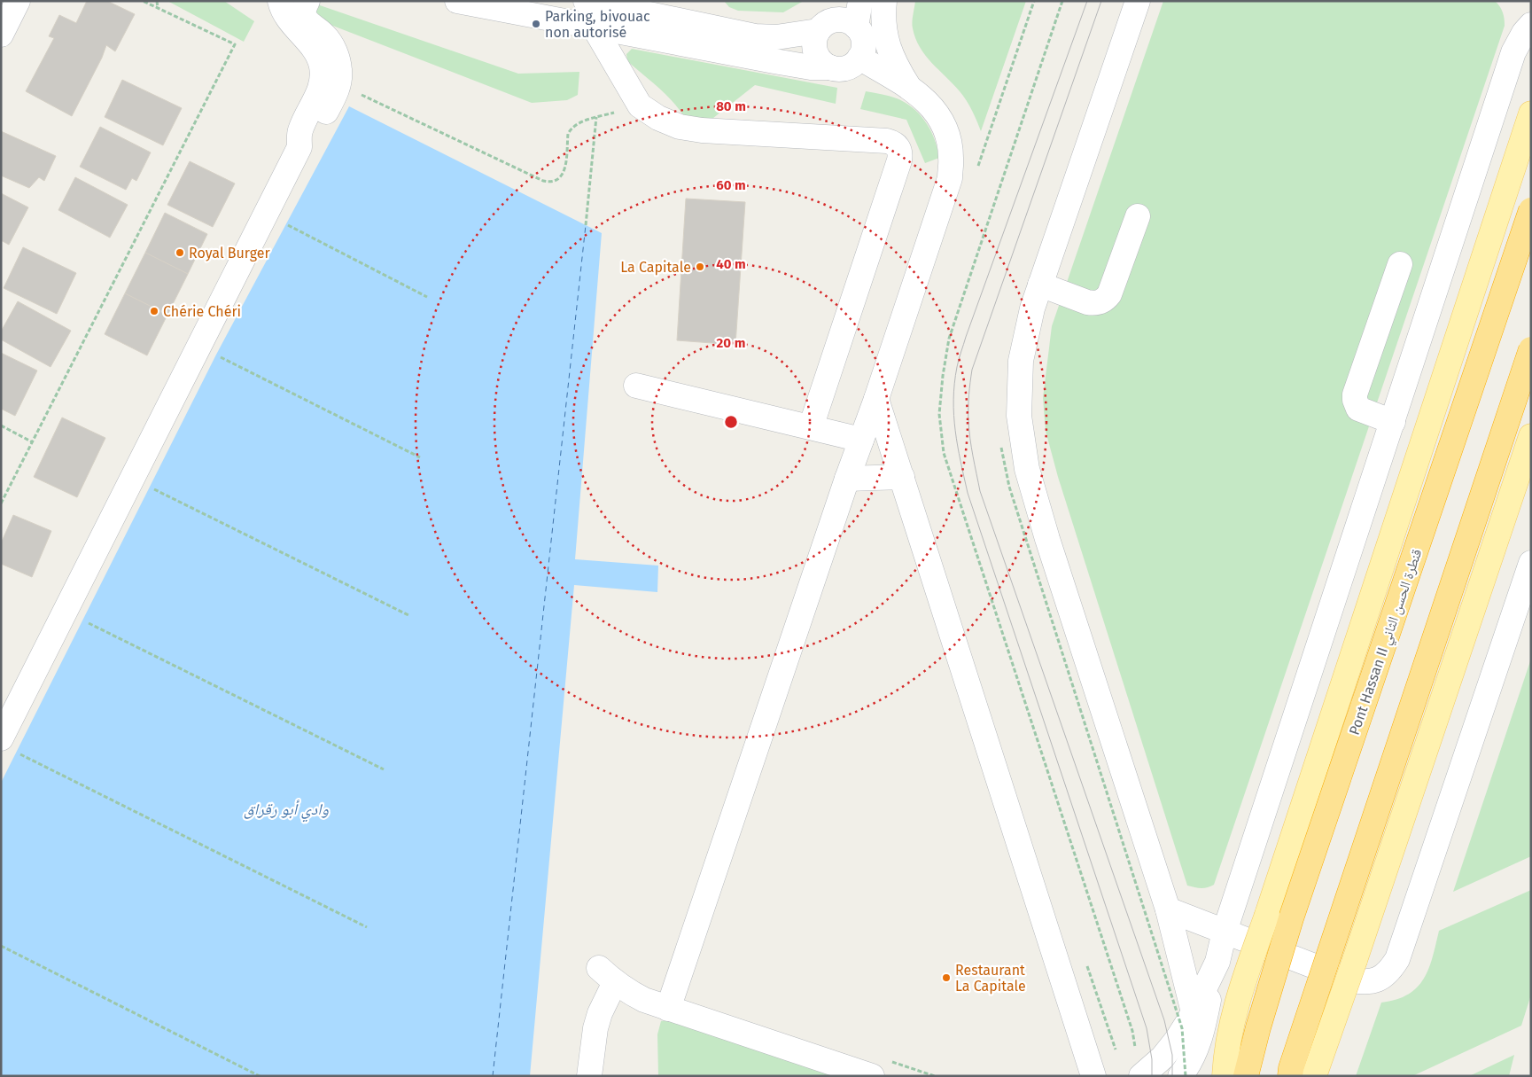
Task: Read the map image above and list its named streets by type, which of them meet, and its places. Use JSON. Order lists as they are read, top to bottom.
{
  "streets": {
    "highway": ["Pont Hassan II قنطرة الحسن الثاني"]
  },
  "water": ["وادي أبو رقراق"],
  "places": [
    "Parking, bivouac non autorisé",
    "Royal Burger",
    "La Capitale",
    "Chérie Chéri",
    "Restaurant La Capitale"
  ],
  "rings": [
    "80 m",
    "60 m",
    "40 m",
    "20 m"
  ]
}
